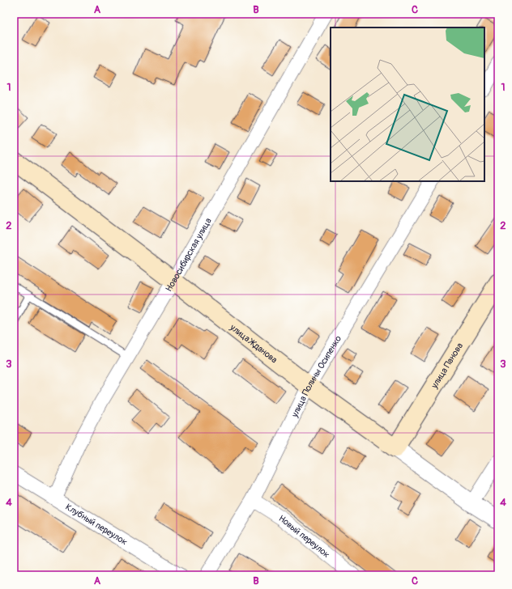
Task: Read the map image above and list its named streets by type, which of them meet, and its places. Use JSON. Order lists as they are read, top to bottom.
{
  "streets": {
    "main road": ["улица Жданова", "улица Панова"],
    "street": [
      "Новосибирская улица",
      "улица Полины Осипенко",
      "Клубный переулок",
      "Новый переулок"
    ]
  },
  "crossings": [
    ["Новосибирская улица", "улица Жданова"],
    ["Новосибирская улица", "Клубный переулок"],
    ["улица Жданова", "улица Панова"],
    ["улица Жданова", "улица Полины Осипенко"],
    ["улица Полины Осипенко", "Новый переулок"]
  ],
  "grid": {
    "columns": ["A", "B", "C"],
    "rows": [
      "1",
      "2",
      "3",
      "4"
    ]
  }
}
